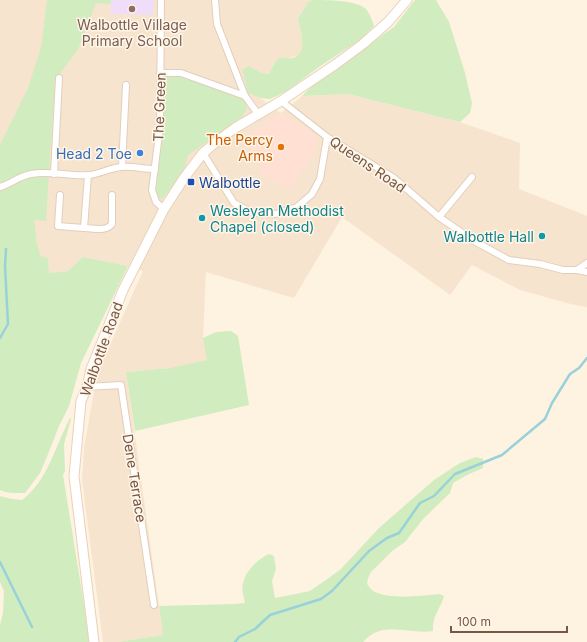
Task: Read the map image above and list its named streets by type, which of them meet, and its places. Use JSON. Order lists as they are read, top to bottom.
{
  "streets": {
    "street": [
      "The Green",
      "Queens Road",
      "Walbottle Road",
      "Dene Terrace"
    ]
  },
  "crossings": [
    ["The Green", "Walbottle Road"],
    ["Queens Road", "Walbottle Road"],
    ["Walbottle Road", "Dene Terrace"]
  ],
  "places": {
    "other": [
      "Walbottle Village Primary School",
      "The Percy Arms",
      "Head 2 Toe",
      "Wesleyan Methodist Chapel (closed)",
      "Walbottle Hall"
    ],
    "transit": ["Walbottle"]
  },
  "scale_bar": "100 m"
}
